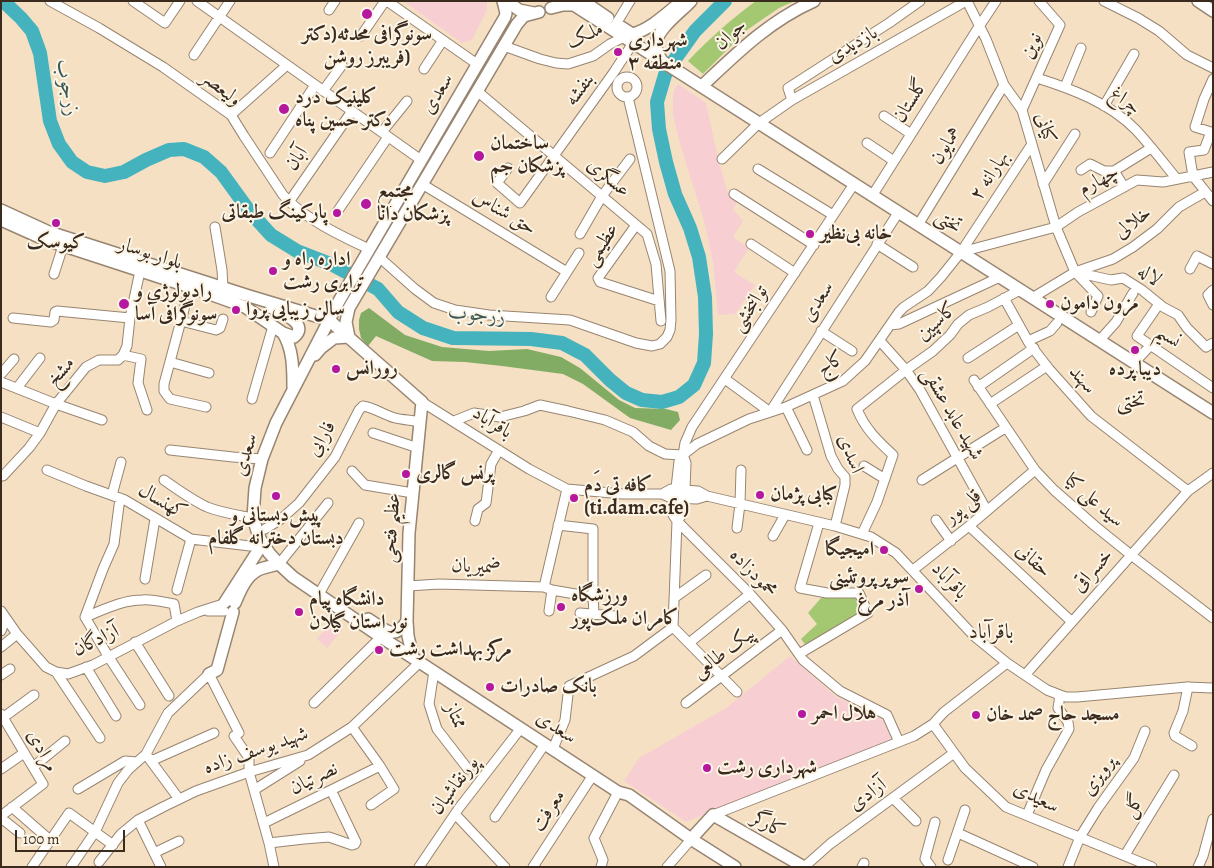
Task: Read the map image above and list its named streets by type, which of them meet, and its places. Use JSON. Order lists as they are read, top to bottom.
{
  "streets": {
    "main road": [
      "جوان",
      "سعدی",
      "تختی",
      "بلوار بوسار",
      "باقرآباد",
      "عظیم فتحی",
      "کارگر"
    ],
    "street": [
      "ملک",
      "بازدیدی",
      "نوین",
      "ولیعصر",
      "بنفشه",
      "گلستان",
      "چراغ",
      "کیانی",
      "همایون",
      "آبان",
      "بهارانه ۲",
      "عسگری",
      "چهارم",
      "حق شناس",
      "خلالی",
      "عظیمی",
      "لاله",
      "توانبخشی",
      "کاسپین",
      "نسیم",
      "کاج",
      "مشخ",
      "سهند",
      "شهید عابد عشقی",
      "فارابی",
      "اسدی",
      "سید علی کیا",
      "کهنسال",
      "قلی پور",
      "حقانی",
      "ضمیریان",
      "خسراقی",
      "محمودزاده",
      "آزادگان",
      "پیک طالعی",
      "ممتاز",
      "مرادی",
      "شهید یوسف زاده",
      "پرویزی",
      "نصرتیان",
      "پورنقاشیان",
      "آزادی",
      "سعیدی",
      "گل",
      "معرفت"
    ]
  },
  "crossings": [
    ["جوان", "تختی"],
    ["ملک", "بنفشه"],
    ["ملک", "سعدی"],
    ["ملک", "تختی"],
    ["بازدیدی", "کیانی"],
    ["بازدیدی", "تختی"],
    ["نوین", "چراغ"],
    ["نوین", "کیانی"],
    ["ولیعصر", "سعدی"],
    ["ولیعصر", "آبان"],
    ["بنفشه", "عسگری"],
    ["بنفشه", "تختی"],
    ["سعدی", "عسگری"],
    ["سعدی", "حق شناس"],
    ["سعدی", "تختی"],
    ["سعدی", "بلوار بوسار"],
    ["سعدی", "کاج"],
    ["سعدی", "باقرآباد"],
    ["سعدی", "کهنسال"],
    ["سعدی", "عظیم فتحی"],
    ["سعدی", "ممتاز"],
    ["سعدی", "شهید یوسف زاده"],
    ["سعدی", "پورنقاشیان"],
    ["سعدی", "معرفت"],
    ["گلستان", "کیانی"],
    ["گلستان", "تختی"],
    ["چراغ", "چهارم"],
    ["کیانی", "همایون"],
    ["کیانی", "بهارانه ۲"],
    ["کیانی", "چهارم"],
    ["کیانی", "خلالی"],
    ["کیانی", "لاله"],
    ["همایون", "تختی"],
    ["بهارانه ۲", "چهارم"],
    ["بهارانه ۲", "تختی"],
    ["بهارانه ۲", "کاج"],
    ["عسگری", "عظیمی"],
    ["چهارم", "تختی"],
    ["چهارم", "کاج"],
    ["تختی", "توانبخشی"],
    ["تختی", "کاسپین"],
    ["تختی", "کاج"],
    ["خلالی", "لاله"],
    ["بلوار بوسار", "باقرآباد"],
    ["لاله", "نسیم"],
    ["توانبخشی", "کاج"],
    ["توانبخشی", "باقرآباد"],
    ["توانبخشی", "محمودزاده"],
    ["کاسپین", "سهند"],
    ["کاسپین", "شهید عابد عشقی"],
    ["کاج", "شهید عابد عشقی"],
    ["کاج", "اسدی"],
    ["سهند", "سید علی کیا"],
    ["سهند", "خسراقی"],
    ["شهید عابد عشقی", "قلی پور"],
    ["باقرآباد", "اسدی"],
    ["باقرآباد", "قلی پور"],
    ["باقرآباد", "عظیم فتحی"],
    ["باقرآباد", "خسراقی"],
    ["فارابی", "عظیم فتحی"],
    ["سید علی کیا", "قلی پور"],
    ["سید علی کیا", "خسراقی"],
    ["قلی پور", "حقانی"],
    ["عظیم فتحی", "ضمیریان"],
    ["عظیم فتحی", "شهید یوسف زاده"],
    ["حقانی", "خسراقی"],
    ["محمودزاده", "پیک طالعی"],
    ["پرویزی", "سعیدی"],
    ["آزادی", "سعیدی"],
    ["آزادی", "کارگر"],
    ["سعیدی", "گل"]
  ],
  "districts": ["تختی", "باقرآباد"],
  "water": ["زرجوب"],
  "places": [
    "سونوگرافی محدثه(دکتر فریبرز روشن)",
    "شهرداری منطقه ۳",
    "کلینیک درد دکتر حسین پناه",
    "ساختمان پزشکان جم",
    "مجتمع پزشکان دانا",
    "پارکینگ طبقاتی",
    "کیوسک",
    "خانه بی‌نظیر",
    "اداره راه و ترابری رشت",
    "رادیولوژی و سونوگرافی آسا",
    "مزون دامون",
    "سالن زیبایی پروا",
    "دیبا پرده",
    "رورانس",
    "پرنس گالری",
    "کبابی پژمان",
    "پیش‌دبستانی و دبستان دخترانه گلفام",
    "کافه تی دَم (ti.dam.cafe)",
    "امیجیگا",
    "سوپر پروتئینی آذر مرغ",
    "ورزشگاه کامران ملک‌پور",
    "دانشگاه پیام نور استان گیلان",
    "مرکز بهداشت رشت",
    "بانک صادرات",
    "هلال احمر",
    "مسجد حاج صمد خان",
    "شهرداری رشت"
  ],
  "scale_bar": "100 m"
}
